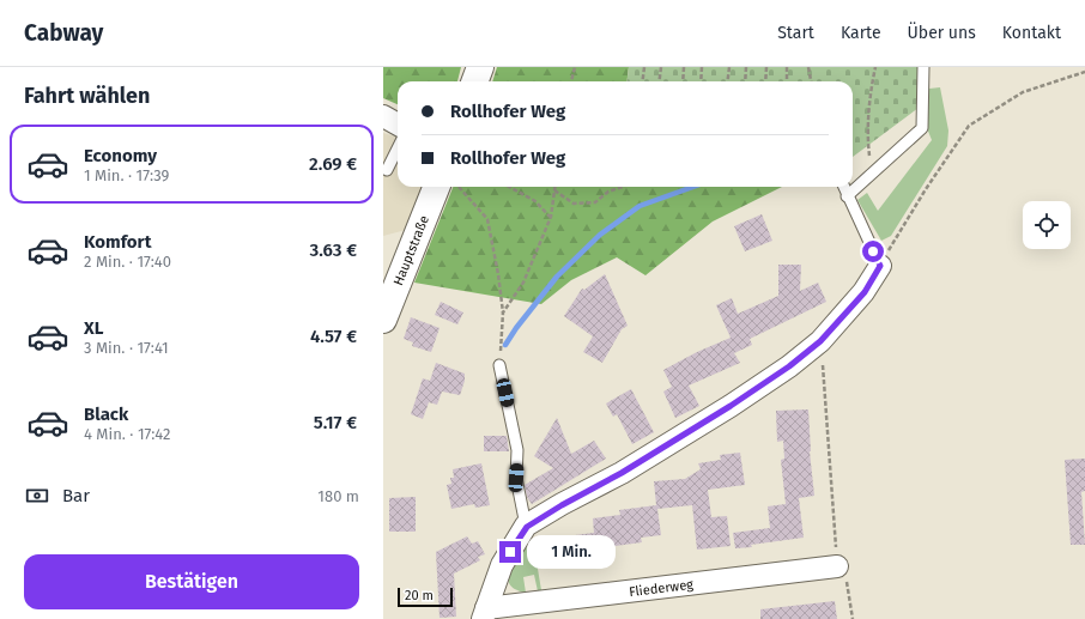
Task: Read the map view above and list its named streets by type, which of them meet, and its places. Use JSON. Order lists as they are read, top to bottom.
{
  "streets": {
    "main road": ["Hauptstraße"],
    "street": ["Fliederweg"]
  },
  "scale_bar": "20 m",
  "page": {
    "header": "Cabway",
    "nav": [
      "Start",
      "Karte",
      "Über uns",
      "Kontakt"
    ],
    "heading": "Fahrt wählen",
    "banner": ["Rollhofer Weg", "Rollhofer Weg"],
    "list": [
      {
        "name": "Economy",
        "note": "1 Min. · 17:39",
        "value": "2.69 €"
      },
      {
        "name": "Komfort",
        "note": "2 Min. · 17:40",
        "value": "3.63 €"
      },
      {
        "name": "XL",
        "note": "3 Min. · 17:41",
        "value": "4.57 €"
      },
      {
        "name": "Black",
        "note": "4 Min. · 17:42",
        "value": "5.17 €"
      }
    ],
    "pay": ["Bar", "180 m"],
    "bubble": "1 Min.",
    "buttons": "Bestätigen",
    "scale": "20 m"
  }
}
